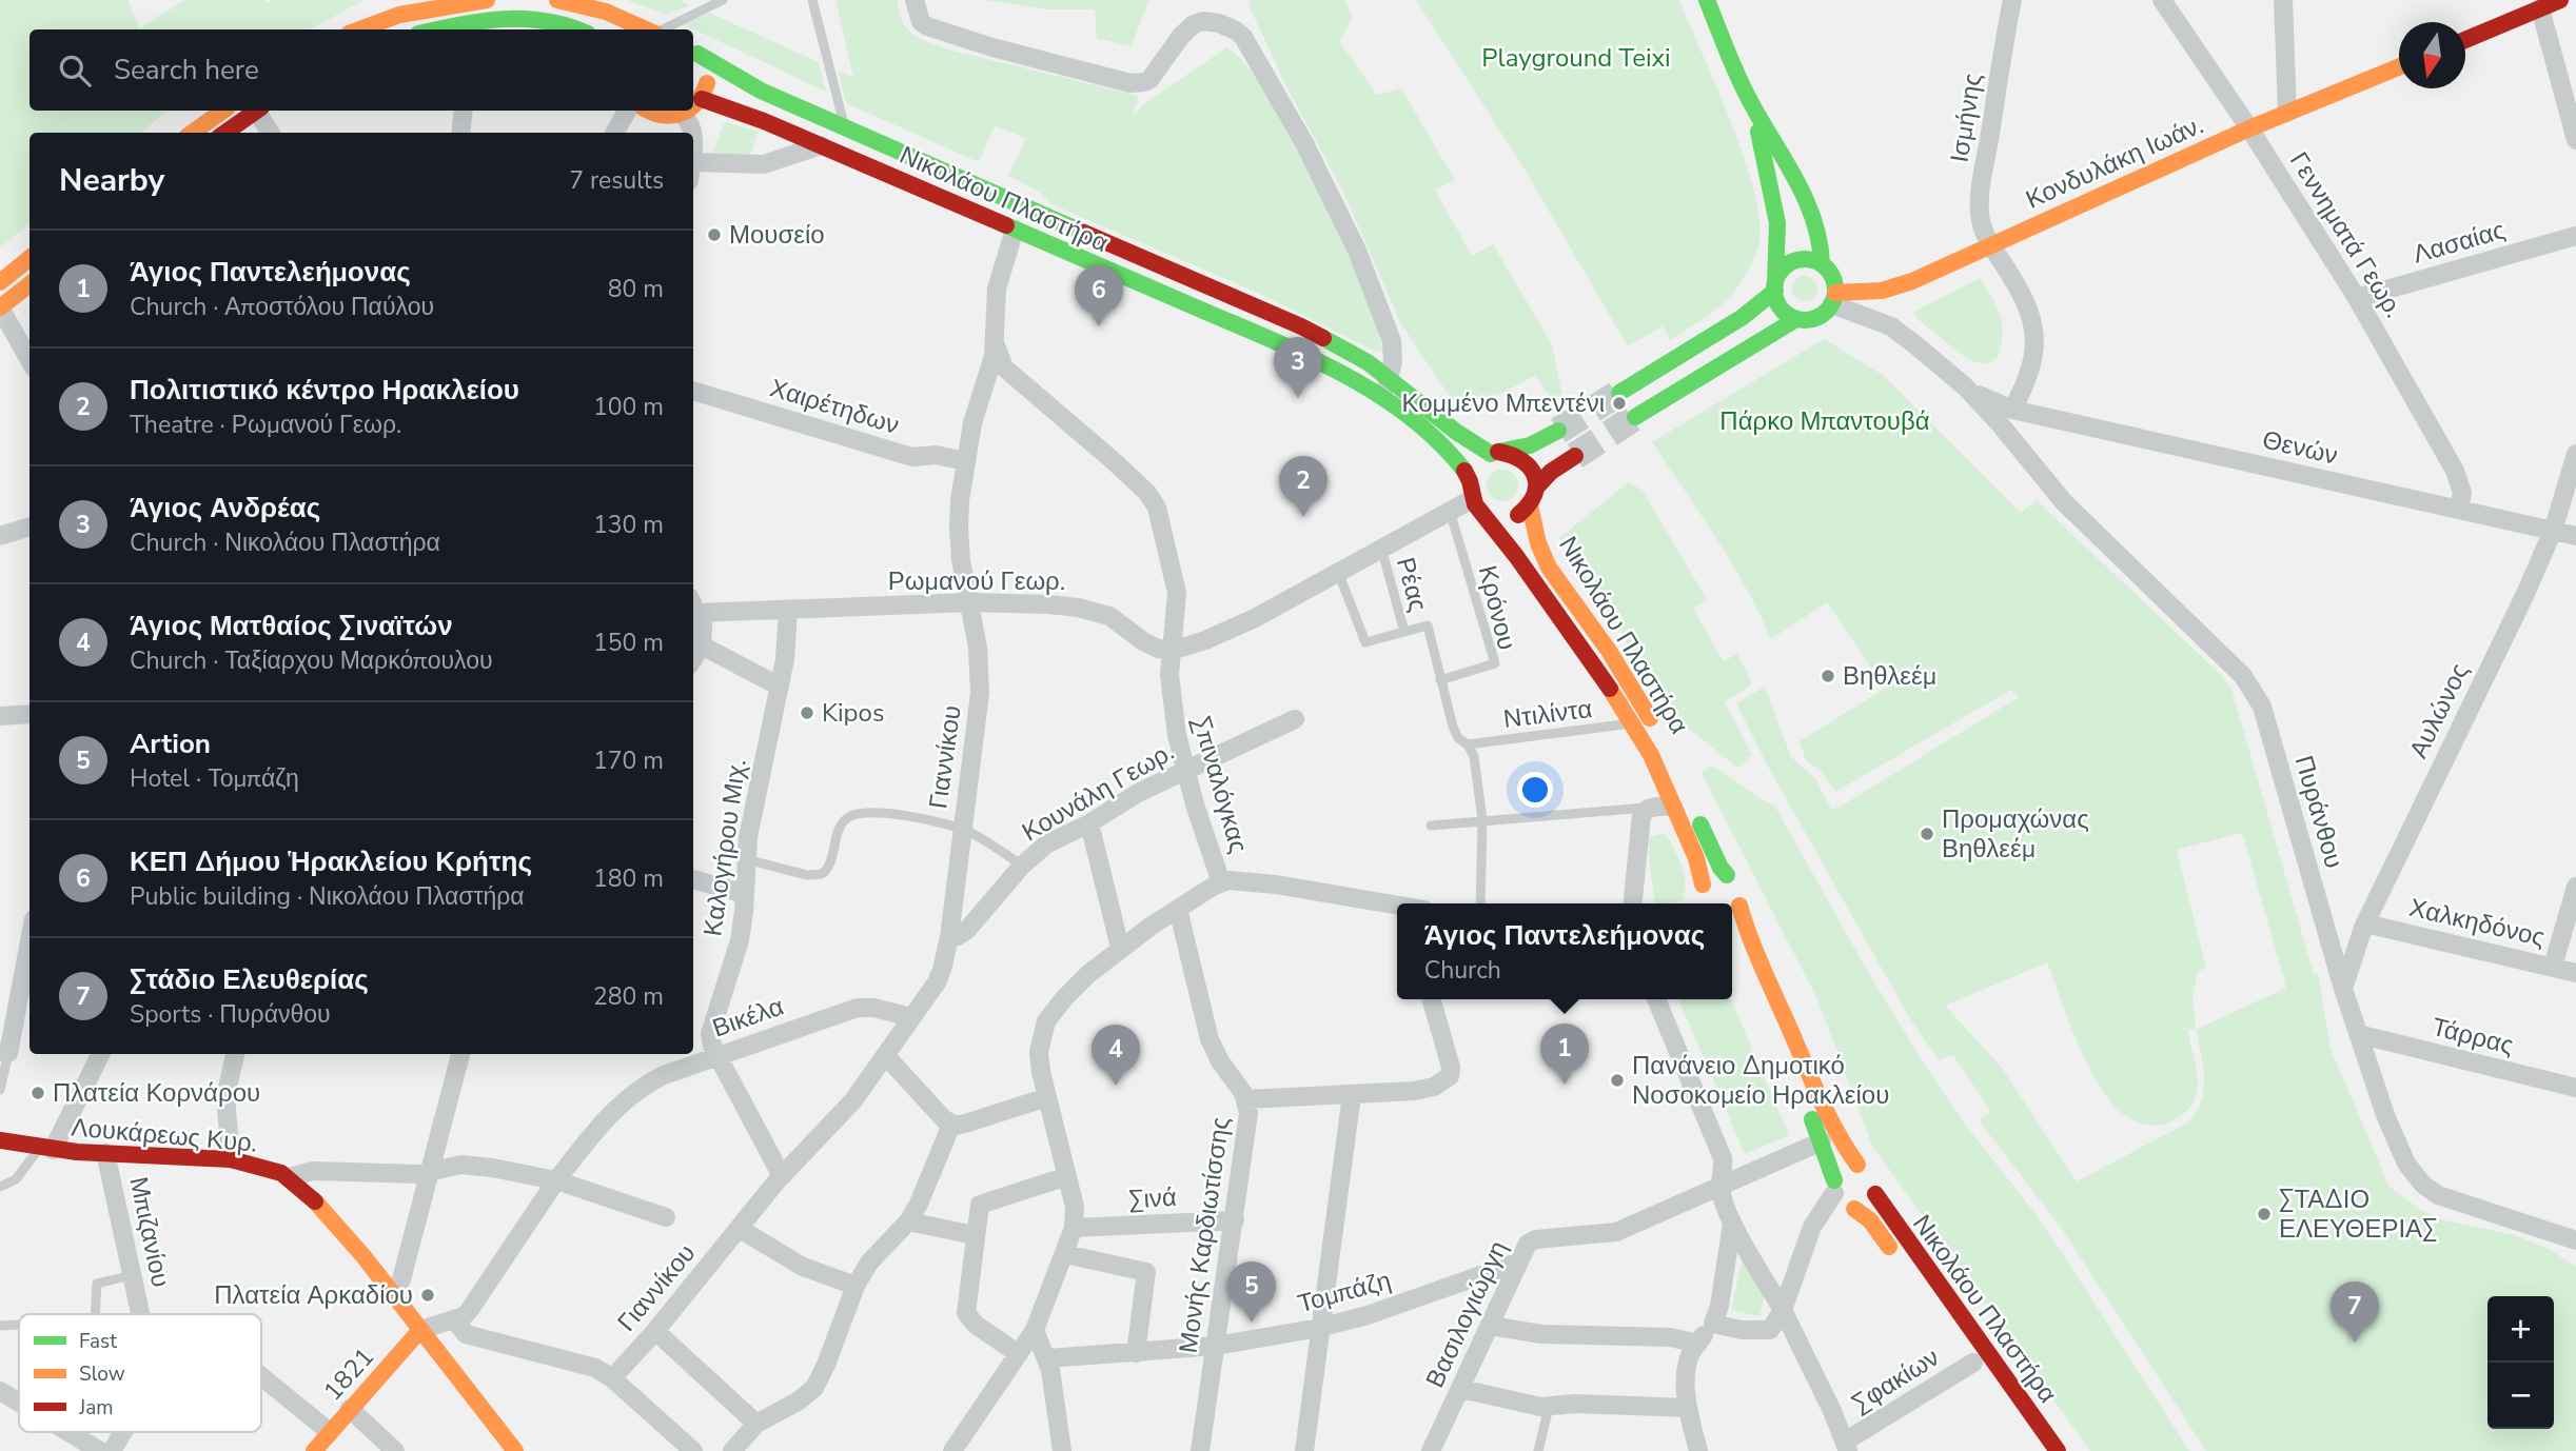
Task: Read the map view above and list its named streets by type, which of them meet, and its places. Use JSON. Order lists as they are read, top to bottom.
{
  "streets": {
    "main road": [
      "Κονδυλάκη Ιωάν.",
      "Νικολάου Πλαστήρα",
      "Λουκάρεως Κυρ.",
      "1821"
    ],
    "street": [
      "Ισμήνης",
      "Γεννηματά Γεωρ.",
      "Λασαίας",
      "Χαιρέτηδων",
      "Θενών",
      "Ρωμανού Γεωρ.",
      "Αυλώνος",
      "Γιαννίκου",
      "Σπιναλόγκας",
      "Κουνάλη Γεωρ.",
      "Πυράνθου",
      "Καλογήρου Μιχ.",
      "Χαλκηδόνος",
      "Βικέλα",
      "Τάρρας",
      "Σινά",
      "Μπιζανίου",
      "Μονής Καρδιωτίσσης",
      "Τομπάζη",
      "Βασιλογιώργη",
      "Σφακίων"
    ],
    "lane": ["Ρέας", "Κρόνου", "Ντιλίντα"]
  },
  "crossings": [
    ["Ισμήνης", "Κονδυλάκη Ιωάν."],
    ["Κονδυλάκη Ιωάν.", "Γεννηματά Γεωρ."],
    ["Νικολάου Πλαστήρα", "Ντιλίντα"],
    ["Νικολάου Πλαστήρα", "Γιαννίκου"],
    ["Νικολάου Πλαστήρα", "Σφακίων"],
    ["Γεννηματά Γεωρ.", "Λασαίας"],
    ["Γεννηματά Γεωρ.", "Θενών"],
    ["Χαιρέτηδων", "Γιαννίκου"],
    ["Θενών", "Αυλώνος"],
    ["Θενών", "Πυράνθου"],
    ["Ρωμανού Γεωρ.", "Γιαννίκου"],
    ["Ρωμανού Γεωρ.", "Σπιναλόγκας"],
    ["Ρωμανού Γεωρ.", "Καλογήρου Μιχ."],
    ["Αυλώνος", "Πυράνθου"],
    ["Αυλώνος", "Χαλκηδόνος"],
    ["Γιαννίκου", "Σπιναλόγκας"],
    ["Γιαννίκου", "Κουνάλη Γεωρ."],
    ["Γιαννίκου", "Βικέλα"],
    ["Σπιναλόγκας", "Κουνάλη Γεωρ."],
    ["Πυράνθου", "Τάρρας"],
    ["Καλογήρου Μιχ.", "Βικέλα"],
    ["Λουκάρεως Κυρ.", "Μπιζανίου"],
    ["Λουκάρεως Κυρ.", "1821"],
    ["Σινά", "Μονής Καρδιωτίσσης"],
    ["Μπιζανίου", "1821"],
    ["Μονής Καρδιωτίσσης", "Τομπάζη"],
    ["Τομπάζη", "Βασιλογιώργη"]
  ],
  "parks": ["Playground Teixi", "Πάρκο Μπαντουβά"],
  "places": [
    "Μουσείο",
    "Κομμένο Μπεντένι",
    "Βηθλεέμ",
    "Kipos",
    "Προμαχώνας Βηθλεέμ",
    "Πανάνειο Δημοτικό Νοσοκομείο Ηρακλείου",
    "Πλατεία Κορνάρου",
    "ΣΤΑΔΙΟ ΕΛΕΥΘΕΡΙΑΣ",
    "Πλατεία Αρκαδίου"
  ],
  "legend": ["Fast", "Slow", "Jam"],
  "north": "bottom",
  "page": {
    "search": "Search here",
    "heading": ["Nearby", "7 results"],
    "list": [
      {
        "mark": "1",
        "name": "Άγιος Παντελεήμονας",
        "note": "Church · Αποστόλου Παύλου",
        "value": "80 m"
      },
      {
        "mark": "2",
        "name": "Πολιτιστικό κέντρο Ηρακλείου",
        "note": "Theatre · Ρωμανού Γεωρ.",
        "value": "100 m"
      },
      {
        "mark": "3",
        "name": "Άγιος Ανδρέας",
        "note": "Church · Νικολάου Πλαστήρα",
        "value": "130 m"
      },
      {
        "mark": "4",
        "name": "Άγιος Ματθαίος Σιναϊτών",
        "note": "Church · Ταξίαρχου Μαρκόπουλου",
        "value": "150 m"
      },
      {
        "mark": "5",
        "name": "Artion",
        "note": "Hotel · Τομπάζη",
        "value": "170 m"
      },
      {
        "mark": "6",
        "name": "ΚΕΠ Δήμου Ἡρακλείου Κρήτης",
        "note": "Public building · Νικολάου Πλαστήρα",
        "value": "180 m"
      },
      {
        "mark": "7",
        "name": "Στάδιο Ελευθερίας",
        "note": "Sports · Πυράνθου",
        "value": "280 m"
      }
    ],
    "pins": [
      "6",
      "3",
      "2",
      "1",
      "4",
      "5",
      "7"
    ],
    "popup": ["Άγιος Παντελεήμονας", "Church"],
    "map_buttons": ["+", "−"]
  }
}
